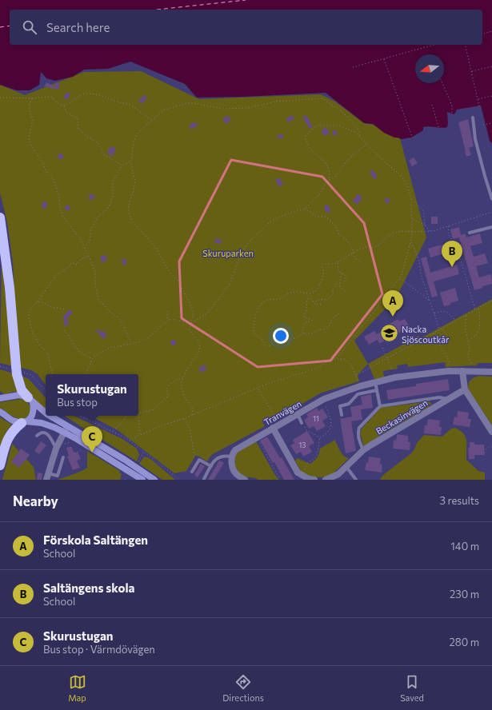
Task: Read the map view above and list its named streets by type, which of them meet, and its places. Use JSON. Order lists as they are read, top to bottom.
{
  "streets": {
    "street": ["Tranvägen", "Beckasinvägen"]
  },
  "parks": ["Skuruparken"],
  "places": {
    "school or university": ["Nacka Sjöscoutkår"]
  },
  "house_numbers": ["11", "13"],
  "north": "left",
  "page": {
    "search": "Search here",
    "pins": ["B", "A", "C"],
    "popup": ["Skurustugan", "Bus stop"],
    "heading": ["Nearby", "3 results"],
    "list": [
      {
        "mark": "A",
        "name": "Förskola Saltängen",
        "note": "School",
        "value": "140 m"
      },
      {
        "mark": "B",
        "name": "Saltängens skola",
        "note": "School",
        "value": "230 m"
      },
      {
        "mark": "C",
        "name": "Skurustugan",
        "note": "Bus stop · Värmdövägen",
        "value": "280 m"
      }
    ],
    "nav": ["Map", "Directions", "Saved"]
  }
}
